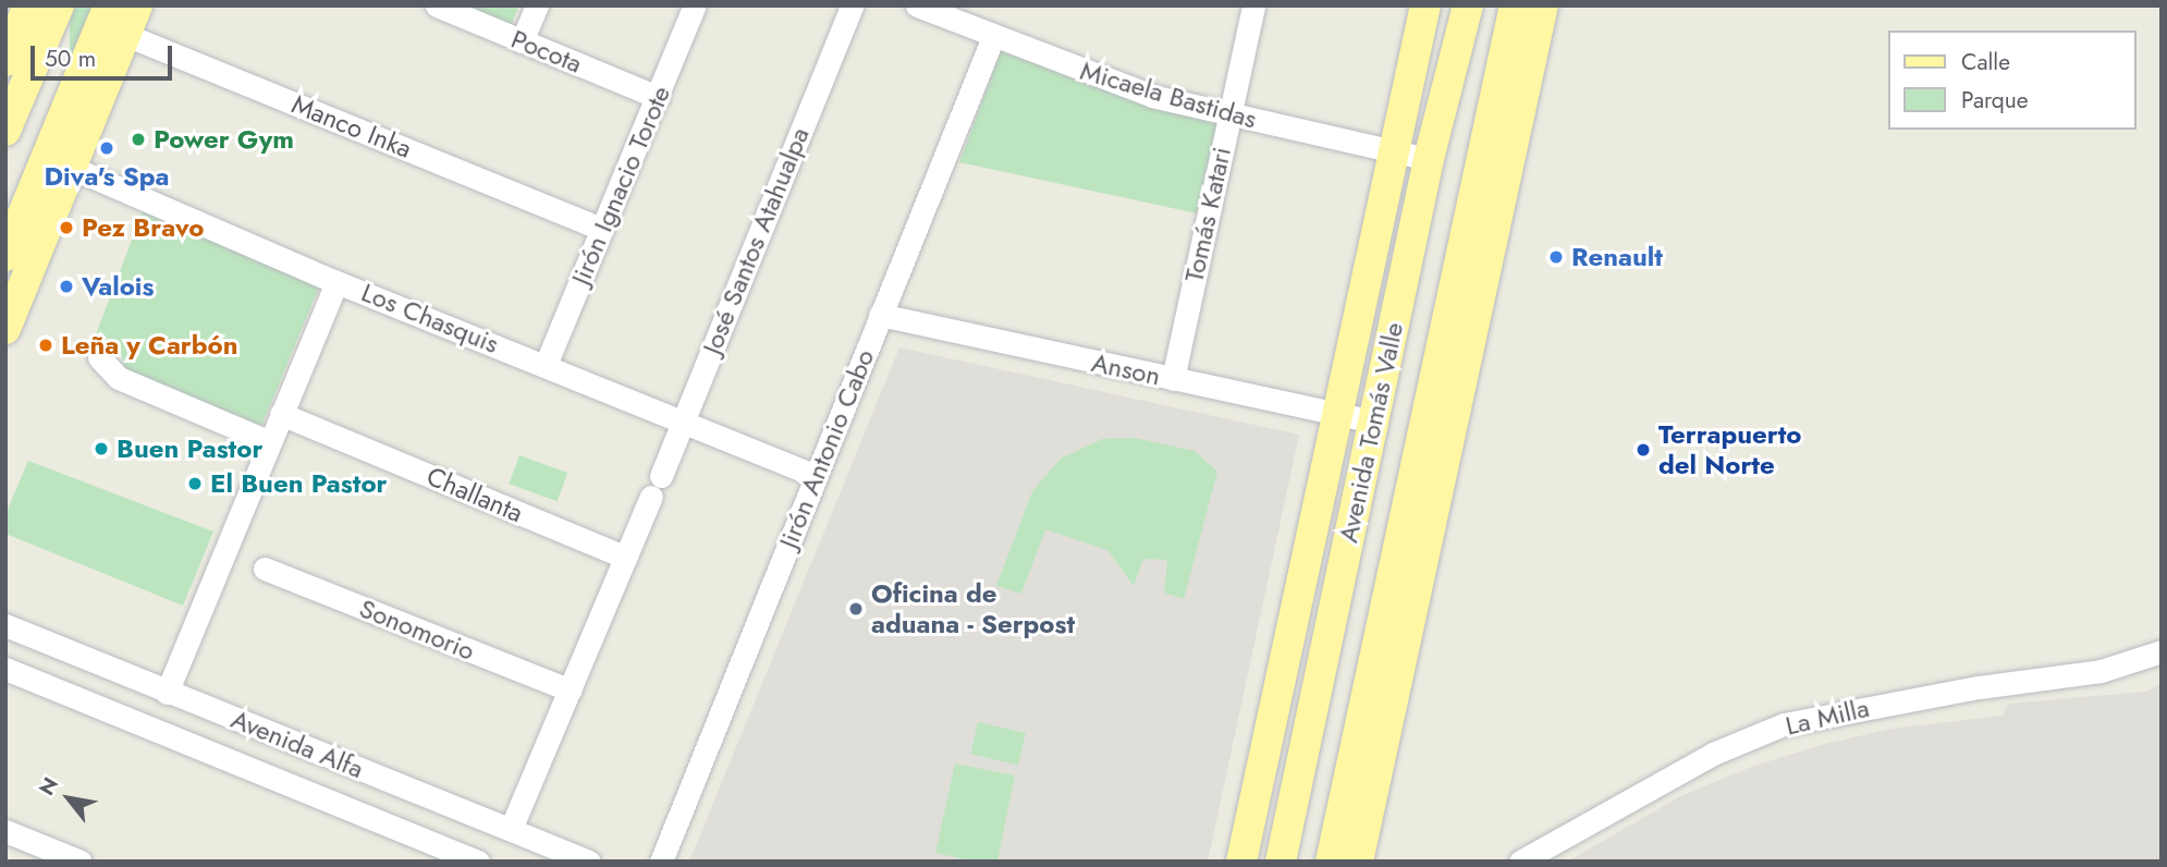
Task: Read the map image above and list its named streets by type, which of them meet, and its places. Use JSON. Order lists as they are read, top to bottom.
{
  "streets": {
    "main road": ["Avenida Tomás Valle"],
    "street": [
      "Pocota",
      "Micaela Bastidas",
      "Manco Inka",
      "Jirón Ignacio Torote",
      "Tomás Katari",
      "José Santos Atahualpa",
      "Los Chasquis",
      "Anson",
      "Jirón Antonio Cabo",
      "Challanta",
      "Sonomorio",
      "La Milla",
      "Avenida Alfa"
    ]
  },
  "crossings": [
    ["Pocota", "Jirón Ignacio Torote"],
    ["Micaela Bastidas", "Tomás Katari"],
    ["Micaela Bastidas", "Avenida Tomás Valle"],
    ["Micaela Bastidas", "Jirón Antonio Cabo"],
    ["Manco Inka", "Jirón Ignacio Torote"],
    ["Jirón Ignacio Torote", "Los Chasquis"],
    ["Tomás Katari", "Anson"],
    ["José Santos Atahualpa", "Los Chasquis"],
    ["José Santos Atahualpa", "Challanta"],
    ["José Santos Atahualpa", "Sonomorio"],
    ["José Santos Atahualpa", "Avenida Alfa"],
    ["Los Chasquis", "Jirón Antonio Cabo"],
    ["Anson", "Avenida Tomás Valle"],
    ["Anson", "Jirón Antonio Cabo"]
  ],
  "places": [
    "Power Gym",
    "Diva's Spa",
    "Pez Bravo",
    "Renault",
    "Valois",
    "Leña y Carbón",
    "Buen Pastor",
    "Terrapuerto del Norte",
    "El Buen Pastor",
    "Oficina de aduana - Serpost"
  ],
  "legend": ["Calle", "Parque"],
  "scale_bar": "50 m",
  "north": "top left"
}
